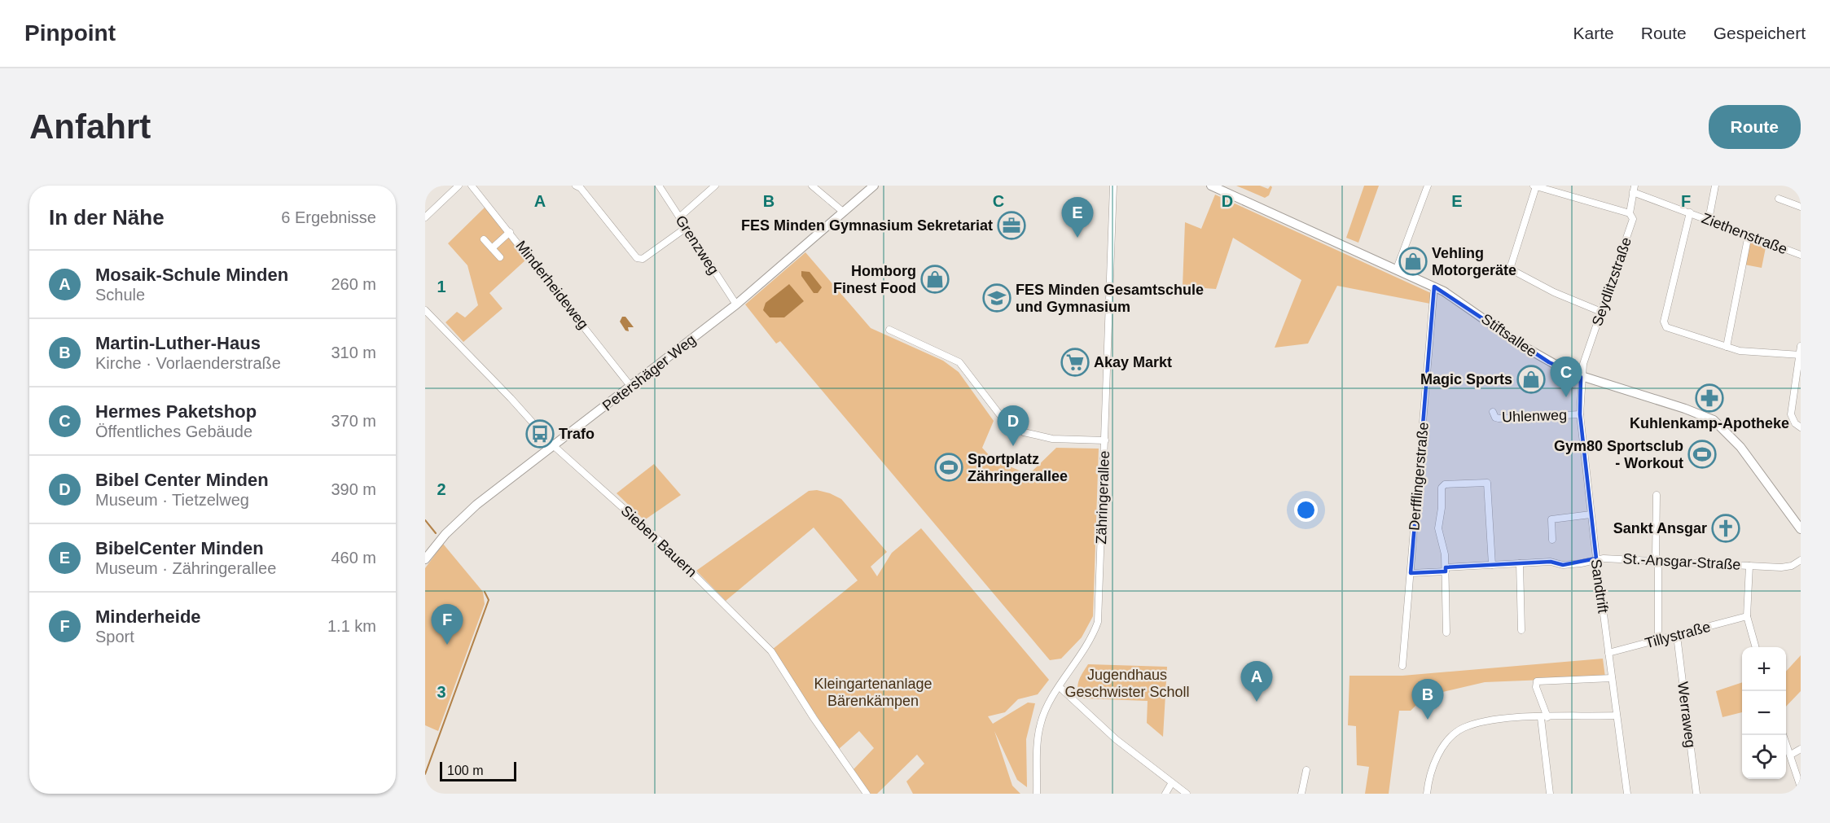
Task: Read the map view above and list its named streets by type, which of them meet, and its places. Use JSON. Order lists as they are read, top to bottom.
{
  "streets": {
    "main road": ["Stiftsallee", "Petershäger Weg"],
    "street": [
      "Ziethenstraße",
      "Grenzweg",
      "Seydlitzstraße",
      "Minderheideweg",
      "Uhlenweg",
      "Derfflingerstraße",
      "Zähringerallee",
      "Sieben Bauern",
      "St.-Ansgar-Straße",
      "Sandtrift",
      "Tillystraße",
      "Werraweg"
    ]
  },
  "crossings": [
    ["Ziethenstraße", "Seydlitzstraße"],
    ["Grenzweg", "Petershäger Weg"],
    ["Seydlitzstraße", "Stiftsallee"],
    ["Seydlitzstraße", "Sandtrift"],
    ["Minderheideweg", "Petershäger Weg"],
    ["Stiftsallee", "Derfflingerstraße"],
    ["Stiftsallee", "Sandtrift"],
    ["Petershäger Weg", "Sieben Bauern"],
    ["Uhlenweg", "Sandtrift"],
    ["Derfflingerstraße", "St.-Ansgar-Straße"],
    ["St.-Ansgar-Straße", "Sandtrift"],
    ["Sandtrift", "Tillystraße"],
    ["Tillystraße", "Werraweg"]
  ],
  "parks": ["Jugendhaus Geschwister Scholl", "Kleingartenanlage Bärenkämpen"],
  "places": {
    "office": ["FES Minden Gymnasium Sekretariat"],
    "shop": ["Vehling Motorgeräte", "Homborg Finest Food", "Magic Sports"],
    "school or university": ["FES Minden Gesamtschule und Gymnasium"],
    "supermarket": ["Akay Markt"],
    "pharmacy": ["Kuhlenkamp-Apotheke"],
    "bus stop": ["Trafo"],
    "sports": ["Gym80 Sportsclub - Workout", "Sportplatz Zähringerallee"],
    "church": ["Sankt Ansgar"]
  },
  "scale_bar": "100 m",
  "page": {
    "header": "Pinpoint",
    "nav": ["Karte", "Route", "Gespeichert"],
    "buttons": "Route",
    "title": "Anfahrt",
    "heading": ["In der Nähe", "6 Ergebnisse"],
    "pins": [
      "E",
      "C",
      "D",
      "F",
      "A",
      "B"
    ],
    "list": [
      {
        "mark": "A",
        "name": "Mosaik-Schule Minden",
        "note": "Schule",
        "value": "260 m"
      },
      {
        "mark": "B",
        "name": "Martin-Luther-Haus",
        "note": "Kirche · Vorlaenderstraße",
        "value": "310 m"
      },
      {
        "mark": "C",
        "name": "Hermes Paketshop",
        "note": "Öffentliches Gebäude",
        "value": "370 m"
      },
      {
        "mark": "D",
        "name": "Bibel Center Minden",
        "note": "Museum · Tietzelweg",
        "value": "390 m"
      },
      {
        "mark": "E",
        "name": "BibelCenter Minden",
        "note": "Museum · Zähringerallee",
        "value": "460 m"
      },
      {
        "mark": "F",
        "name": "Minderheide",
        "note": "Sport",
        "value": "1.1 km"
      }
    ],
    "map_buttons": ["+", "−"],
    "scale": "100 m"
  },
  "grid": {
    "columns": [
      "A",
      "B",
      "C",
      "D",
      "E",
      "F"
    ],
    "rows": ["1", "2", "3"]
  }
}
